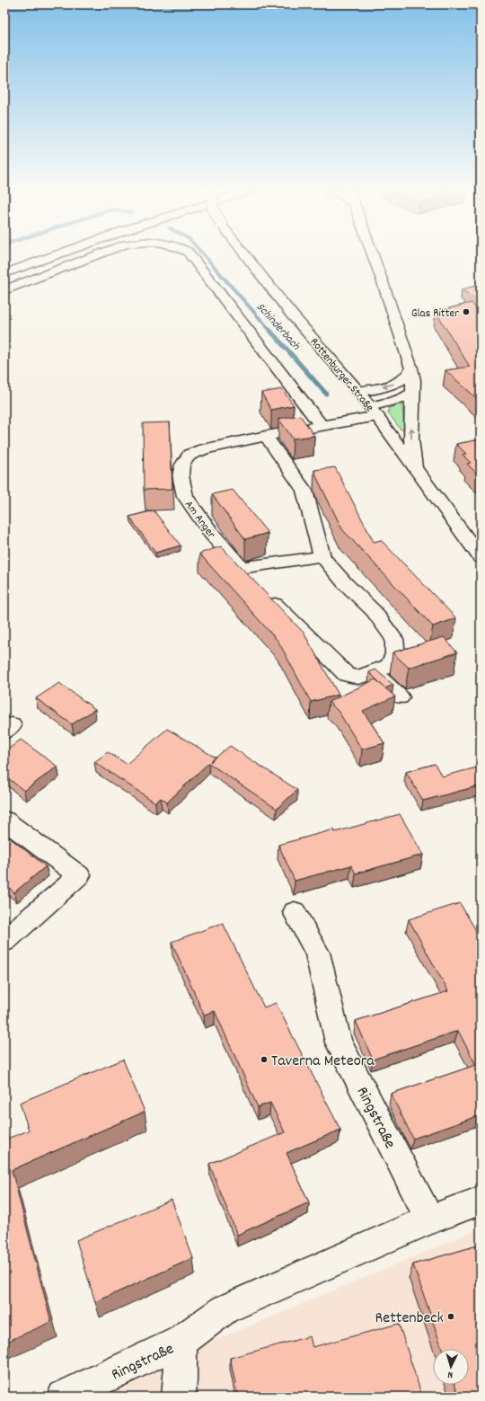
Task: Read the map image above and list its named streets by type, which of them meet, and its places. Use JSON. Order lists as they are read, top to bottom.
{
  "streets": {
    "main road": ["Rottenburger Straße", "Am Anger", "Ringstraße"]
  },
  "crossings": [
    ["Rottenburger Straße", "Am Anger"]
  ],
  "water": ["Schinderbach"],
  "places": ["Glas Ritter", "Taverna Meteora", "Rettenbeck"],
  "north": "bottom"
}
